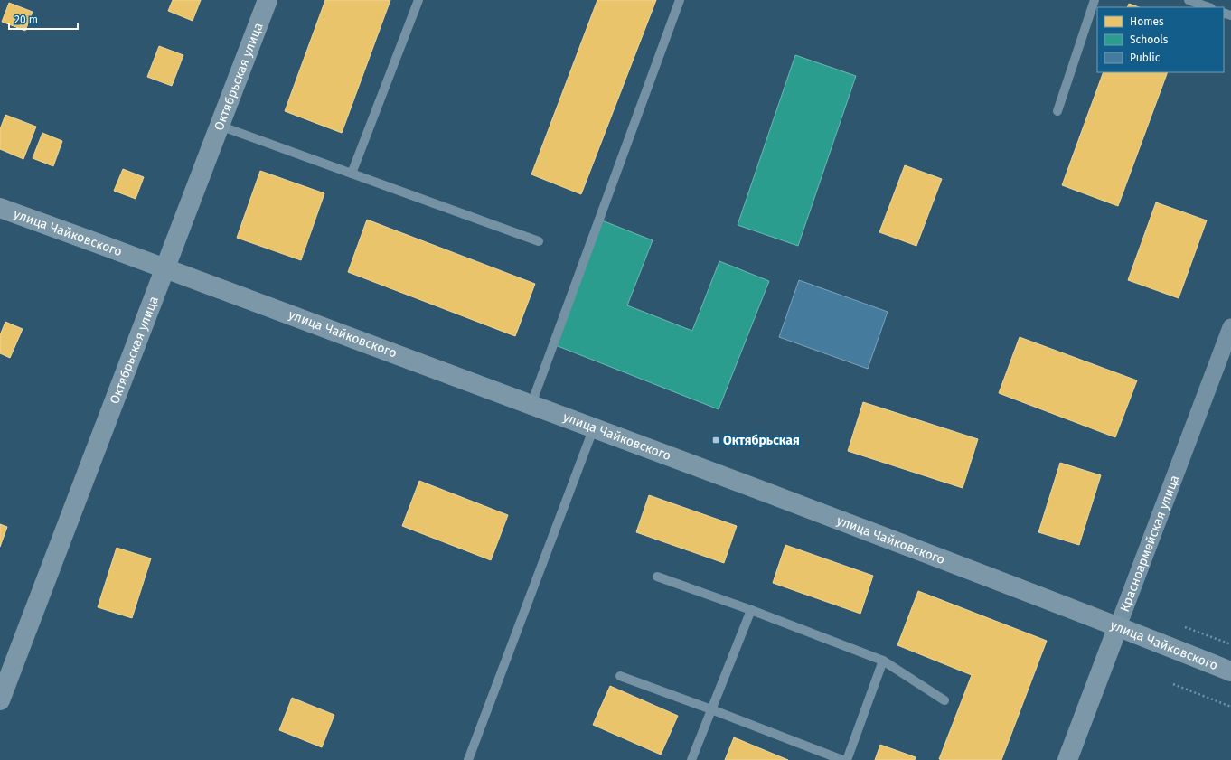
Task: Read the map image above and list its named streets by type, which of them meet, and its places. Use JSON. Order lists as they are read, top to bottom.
{
  "streets": {
    "main road": ["Октябрьская улица", "улица Чайковского", "Красноармейская улица"]
  },
  "crossings": [
    ["Октябрьская улица", "улица Чайковского"],
    ["улица Чайковского", "Красноармейская улица"]
  ],
  "places": {
    "transit": ["Октябрьская"]
  },
  "legend": ["Homes", "Schools", "Public"],
  "scale_bar": "20 m"
}
